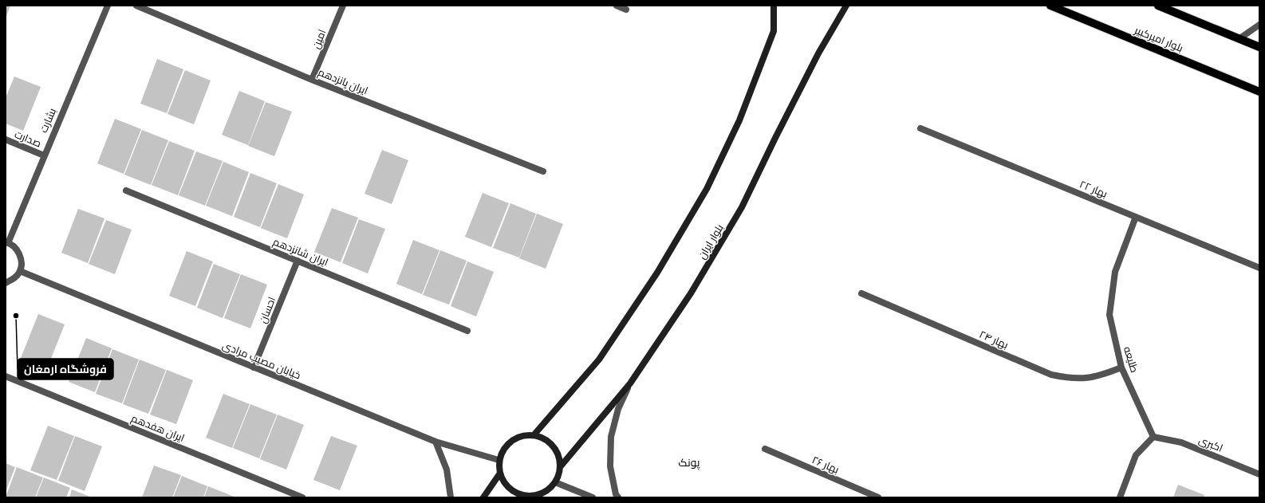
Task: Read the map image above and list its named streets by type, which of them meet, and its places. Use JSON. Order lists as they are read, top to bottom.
{
  "streets": {
    "main road": ["بلوار امیرکبیر", "بلوار ایران"],
    "street": [
      "امین",
      "ایران پانزدهم",
      "بشارت",
      "صدارت",
      "بهار ۲۲",
      "ایران شانزدهم",
      "احسان",
      "بهار ۲۴",
      "طلیعه",
      "خیابان مصیب مرادی",
      "ایران هفدهم",
      "اکبری",
      "بهار ۲۶"
    ]
  },
  "crossings": [
    ["امین", "ایران پانزدهم"],
    ["بشارت", "صدارت"],
    ["بهار ۲۲", "طلیعه"],
    ["بلوار ایران", "خیابان مصیب مرادی"],
    ["ایران شانزدهم", "احسان"],
    ["احسان", "خیابان مصیب مرادی"],
    ["بهار ۲۴", "طلیعه"],
    ["طلیعه", "اکبری"]
  ],
  "districts": ["پونک"],
  "places": ["فروشگاه ارمغان"]
}
